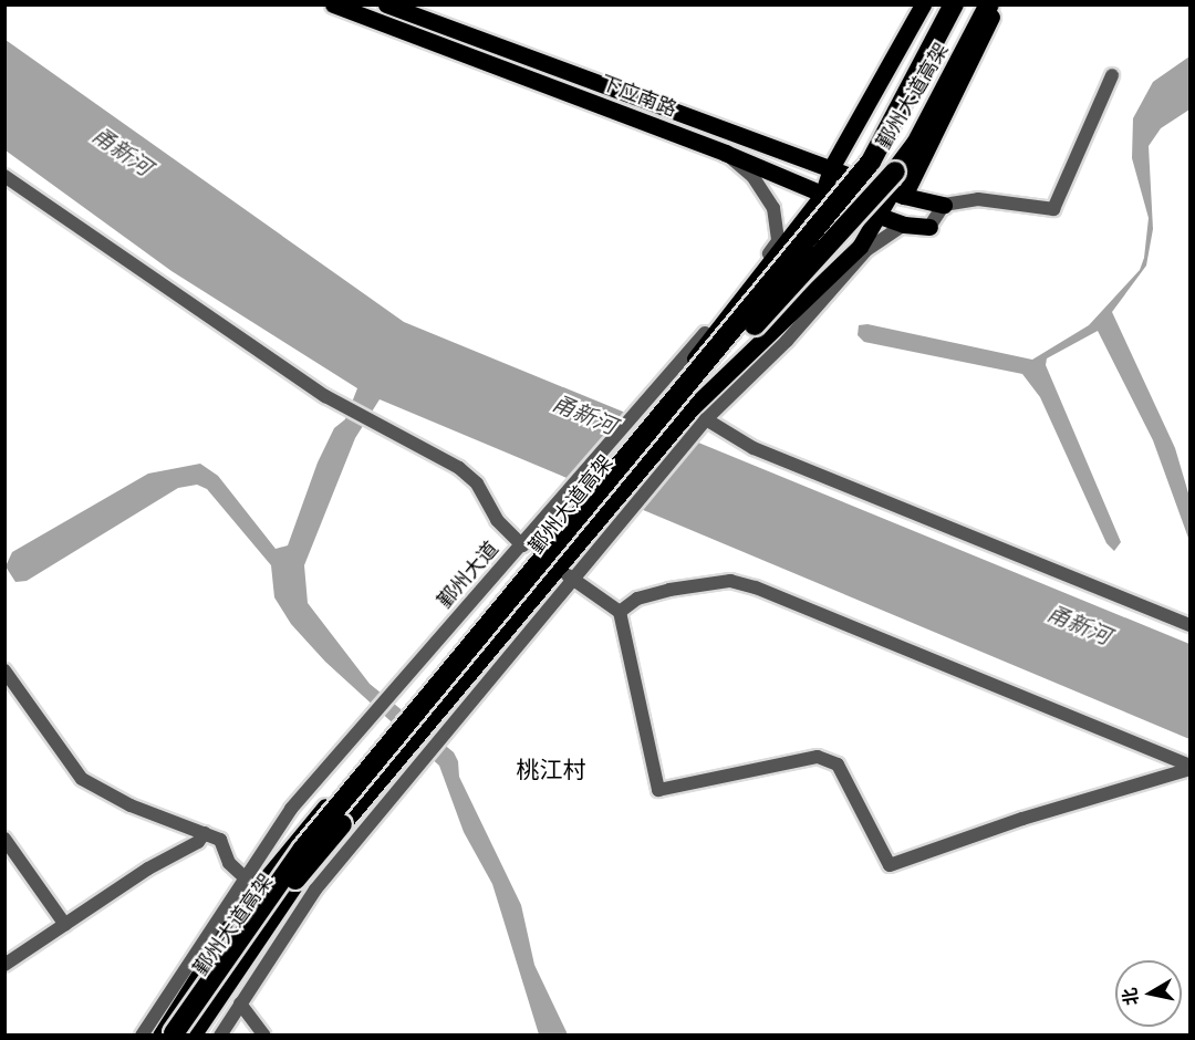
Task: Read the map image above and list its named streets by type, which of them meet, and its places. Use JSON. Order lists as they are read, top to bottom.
{
  "streets": {
    "highway": ["鄞州大道高架"],
    "main road": ["下应南路", "鄞州大道"]
  },
  "crossings": [
    ["下应南路", "鄞州大道"]
  ],
  "districts": ["桃江村"],
  "water": ["甬新河"],
  "north": "left"
}
